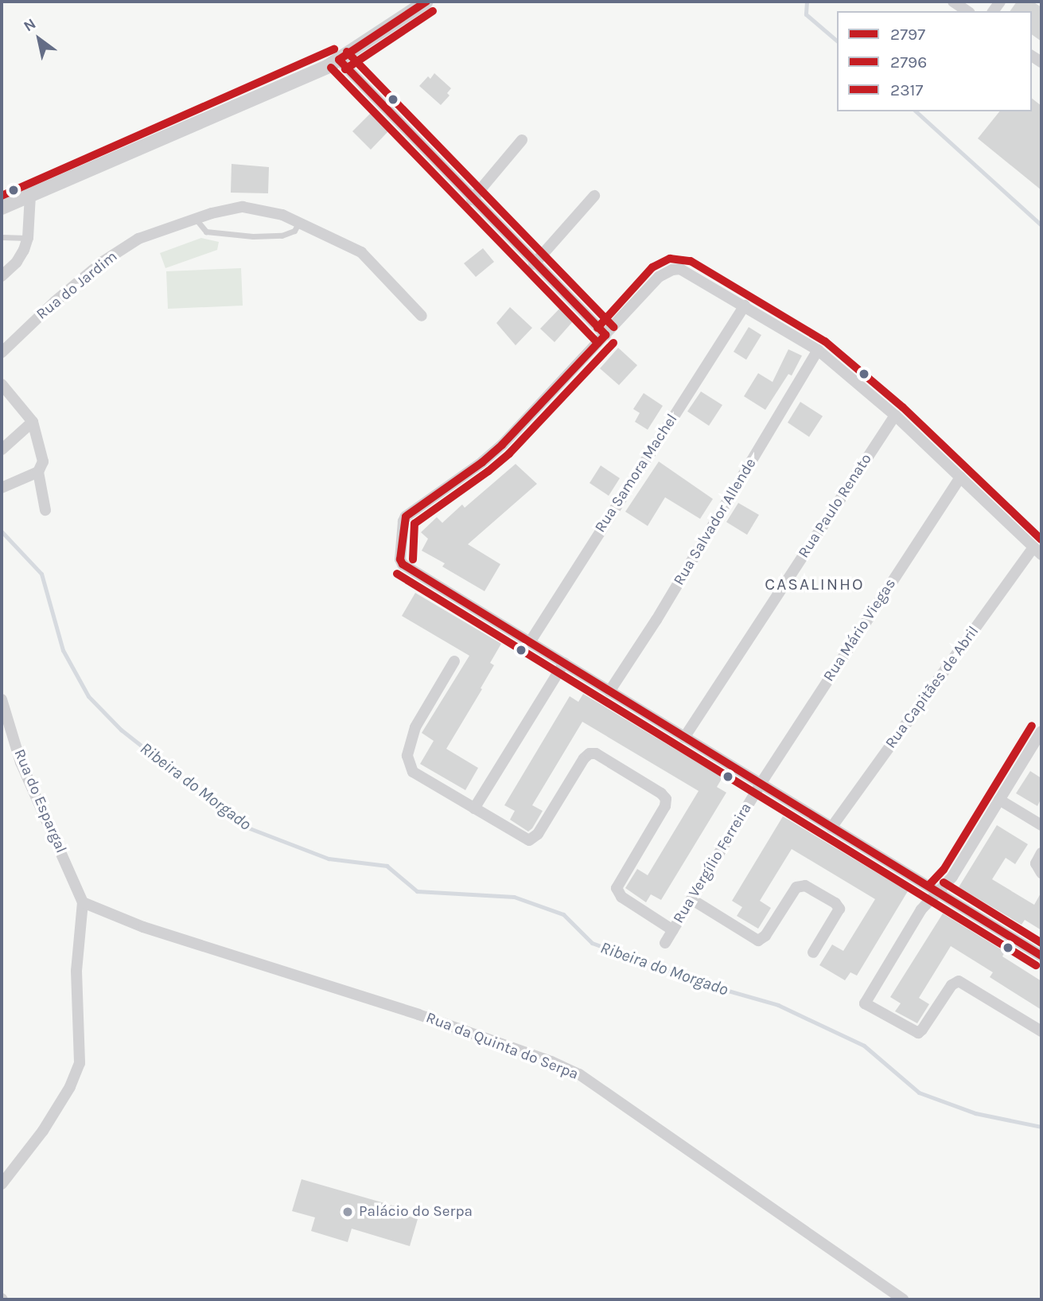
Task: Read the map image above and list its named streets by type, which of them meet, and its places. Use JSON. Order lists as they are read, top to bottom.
{
  "streets": {
    "street": [
      "Rua do Jardim",
      "Rua Samora Machel",
      "Rua Paulo Renato",
      "Rua Salvador Allende",
      "Rua Mário Viegas",
      "Rua Capitães de Abril",
      "Rua do Espargal",
      "Rua Vergílio Ferreira",
      "Rua da Quinta do Serpa"
    ]
  },
  "crossings": [
    ["Rua Mário Viegas", "Rua Vergílio Ferreira"],
    ["Rua do Espargal", "Rua da Quinta do Serpa"]
  ],
  "districts": ["CASALINHO"],
  "water": ["Ribeira do Morgado"],
  "places": ["Palácio do Serpa"],
  "lines": ["transit line 2797", "transit line 2796", "transit line 2317"],
  "legend": ["2797", "2796", "2317"],
  "north": "top left"
}
